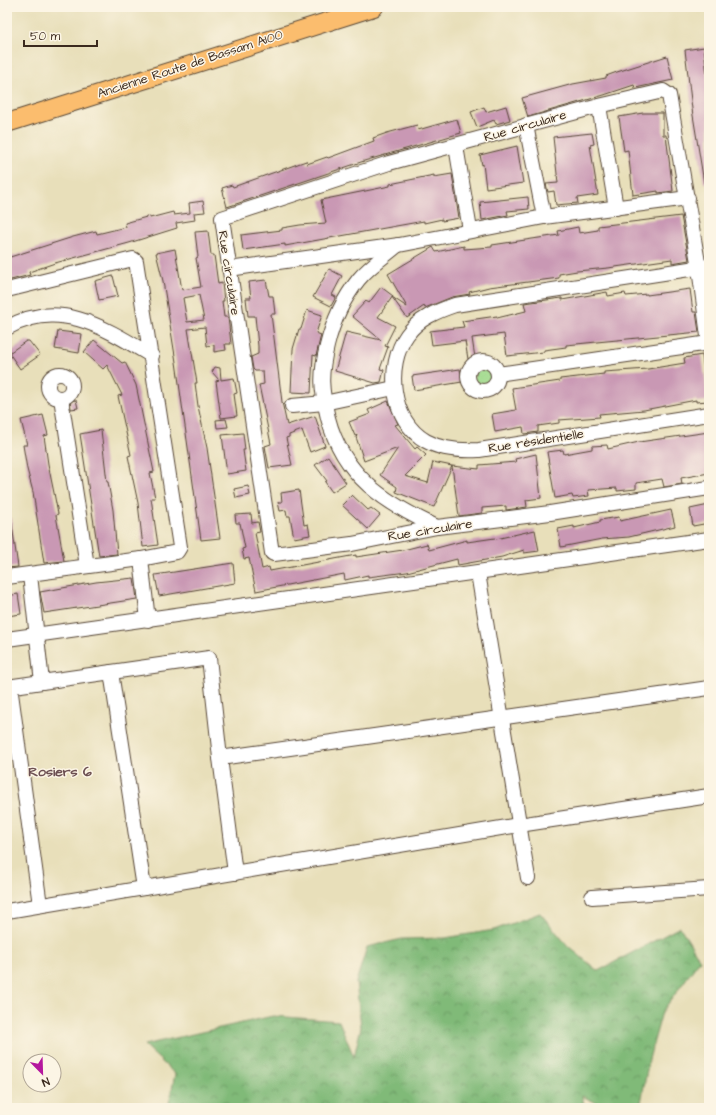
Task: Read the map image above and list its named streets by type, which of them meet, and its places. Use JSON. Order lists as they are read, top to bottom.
{
  "streets": {
    "main road": ["Ancienne Route de Bassam A100"],
    "street": ["Rue circulaire", "Rue résidentielle"]
  },
  "crossings": [
    ["Rue circulaire", "Rue résidentielle"]
  ],
  "districts": ["Rosiers 6"],
  "scale_bar": "50 m",
  "north": "bottom right"
}
